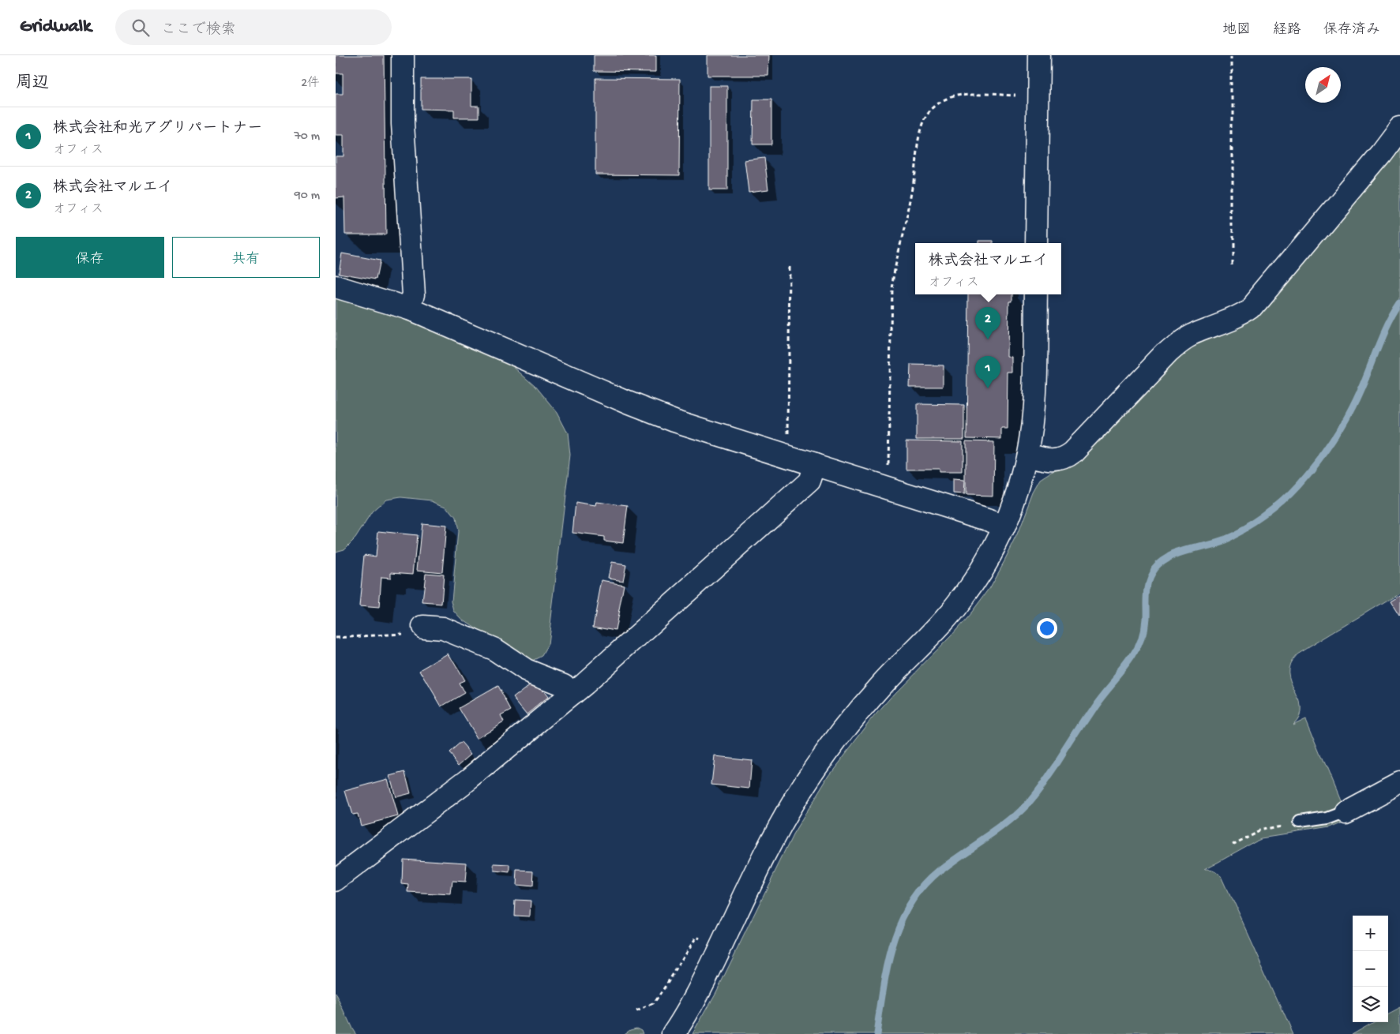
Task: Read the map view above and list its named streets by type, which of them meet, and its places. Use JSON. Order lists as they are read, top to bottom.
{
  "north": "top right",
  "page": {
    "header": "Gridwalk",
    "search": "ここで検索",
    "nav": ["地図", "経路", "保存済み"],
    "heading": ["周辺", "2件"],
    "list": [
      {
        "mark": "1",
        "name": "株式会社和光アグリパートナー",
        "note": "オフィス",
        "value": "70 m"
      },
      {
        "mark": "2",
        "name": "株式会社マルエイ",
        "note": "オフィス",
        "value": "90 m"
      }
    ],
    "buttons": ["保存", "共有"],
    "popup": ["株式会社マルエイ", "オフィス"],
    "pins": ["2", "1"],
    "map_buttons": ["+", "−"]
  }
}
